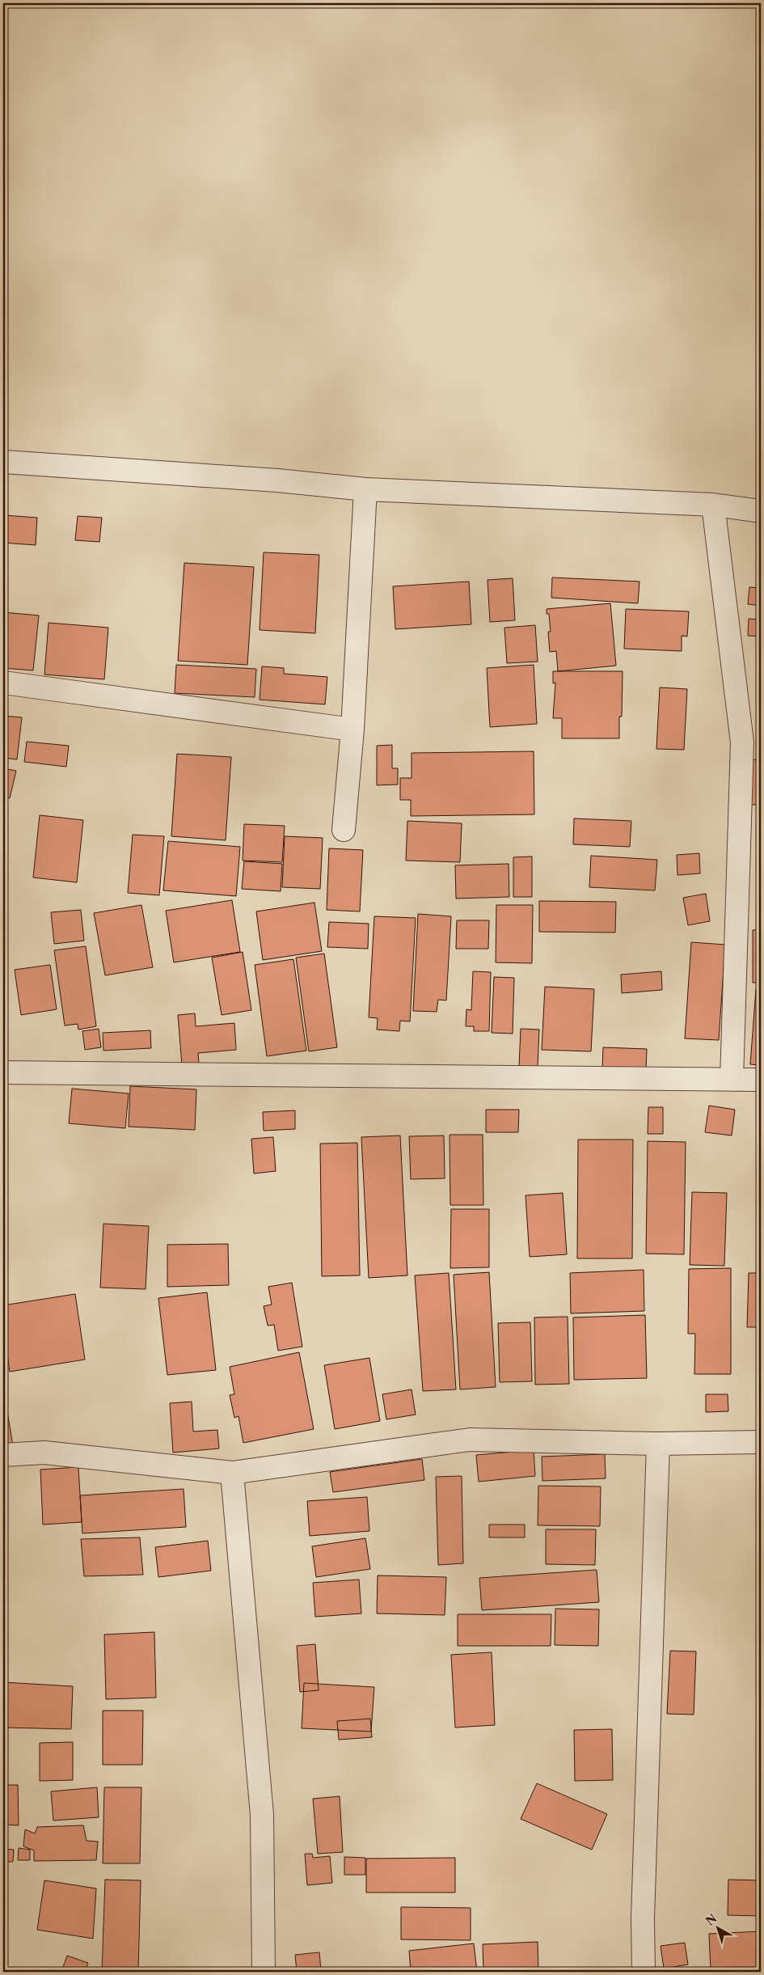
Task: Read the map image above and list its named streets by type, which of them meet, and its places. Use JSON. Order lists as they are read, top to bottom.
{
  "north": "top left"
}
